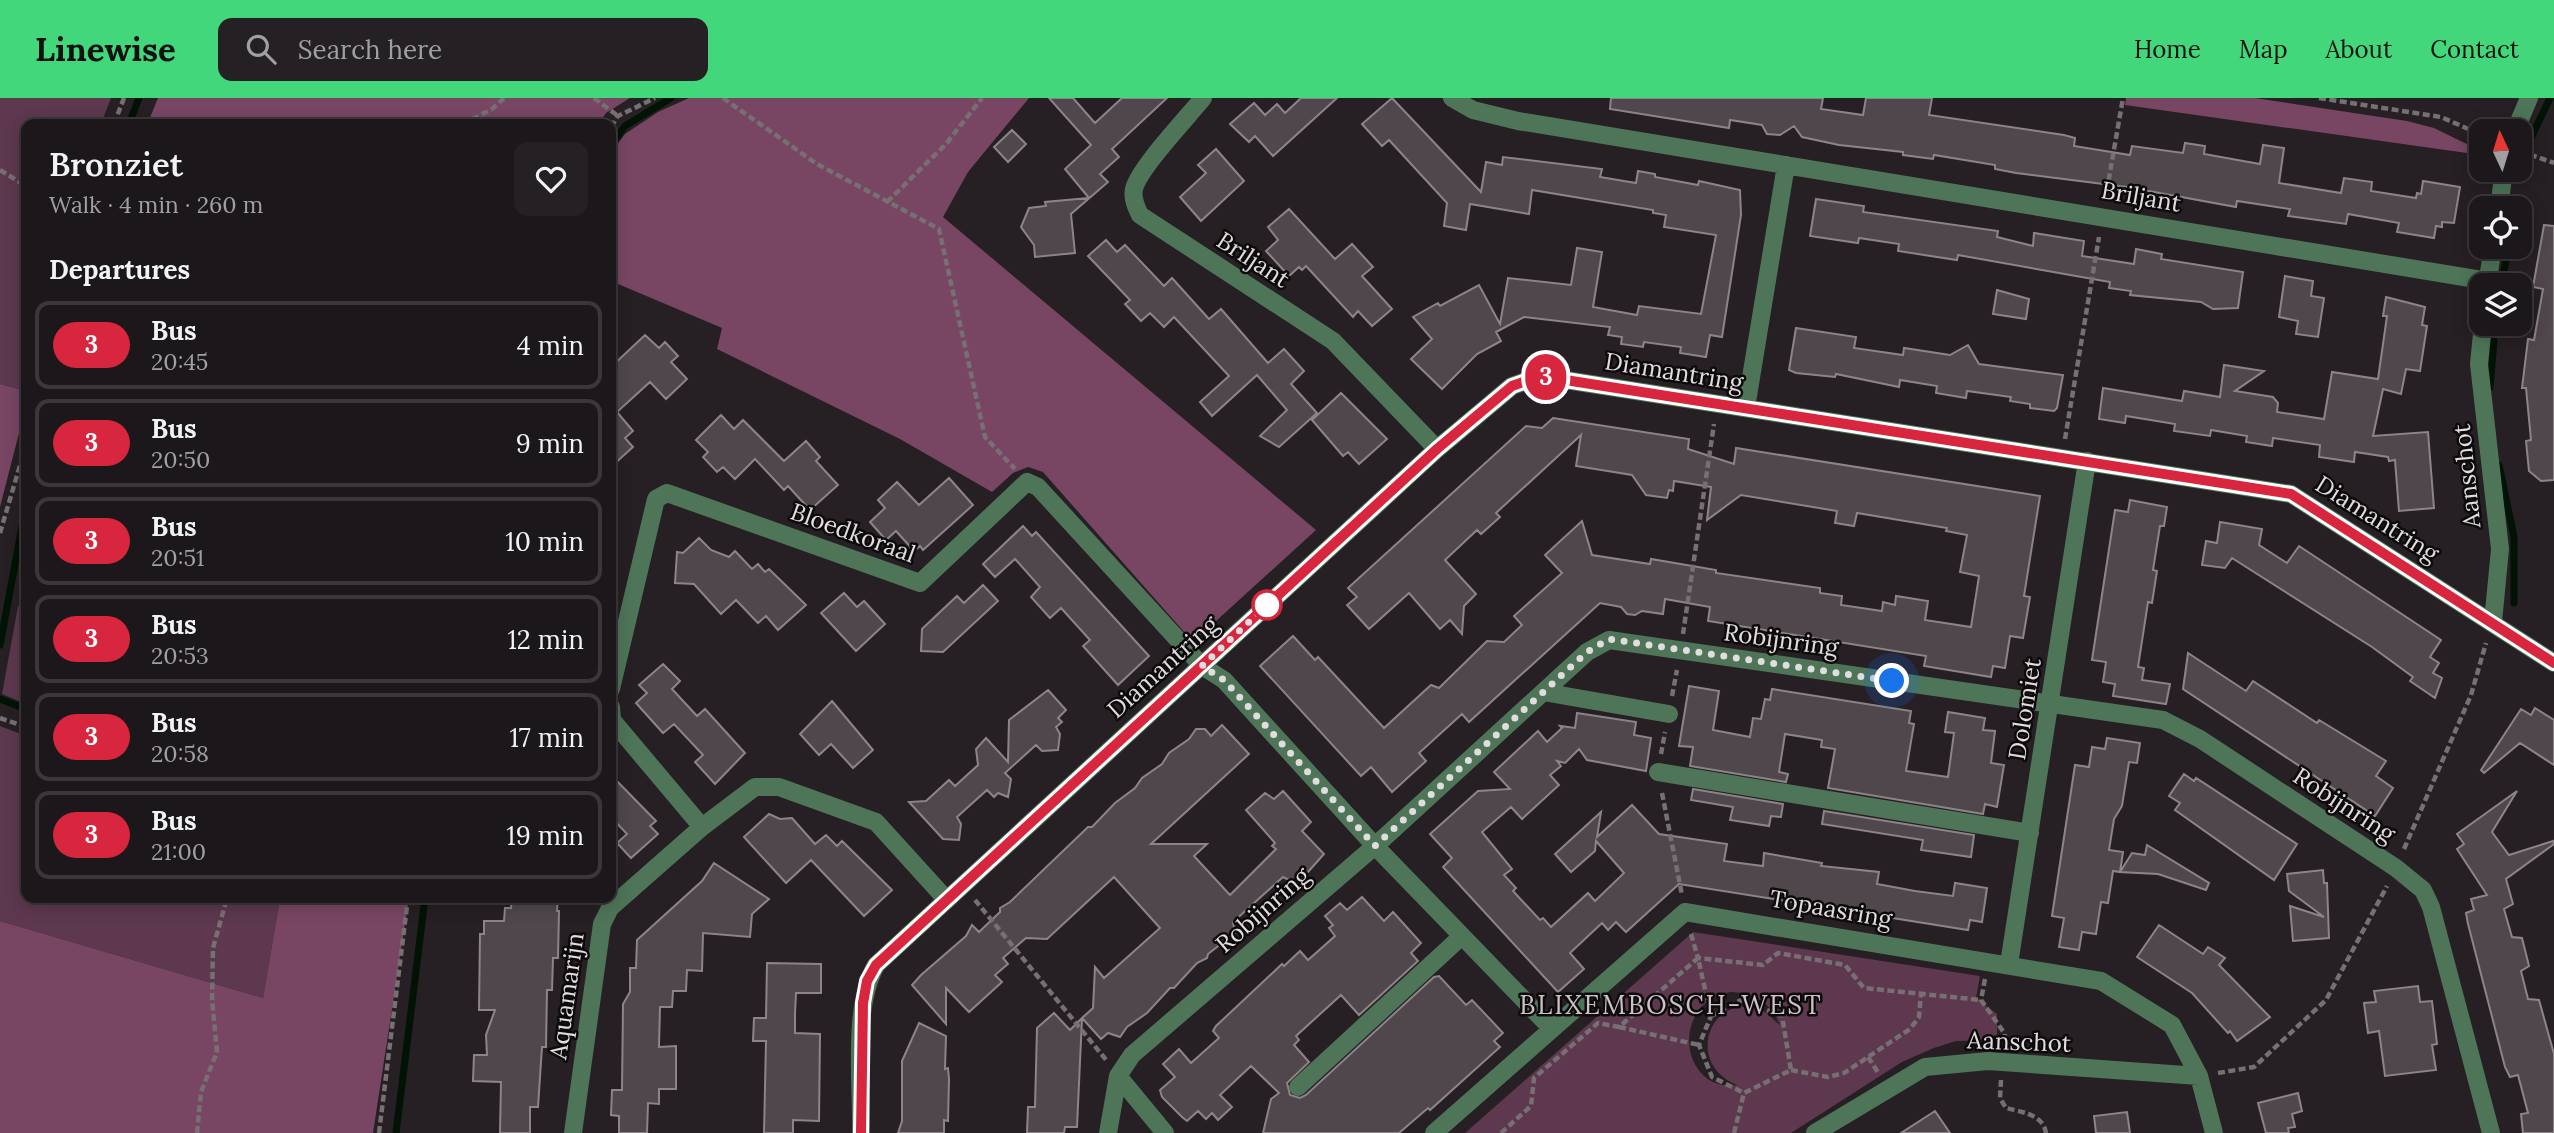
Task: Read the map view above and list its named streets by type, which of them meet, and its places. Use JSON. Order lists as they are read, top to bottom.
{
  "streets": {
    "street": [
      "Briljant",
      "Diamantring",
      "Aanschot",
      "Bloedkoraal",
      "Robijnring",
      "Dolomiet",
      "Topaasring",
      "Aquamarijn"
    ]
  },
  "crossings": [
    ["Briljant", "Diamantring"],
    ["Diamantring", "Aanschot"],
    ["Diamantring", "Dolomiet"],
    ["Diamantring", "Aquamarijn"],
    ["Aanschot", "Topaasring"],
    ["Robijnring", "Dolomiet"],
    ["Dolomiet", "Topaasring"]
  ],
  "districts": ["BLIXEMBOSCH-WEST"],
  "lines": ["bus line 3"],
  "north": "top",
  "page": {
    "header": "Linewise",
    "search": "Search here",
    "nav": [
      "Home",
      "Map",
      "About",
      "Contact"
    ],
    "on_map": "3",
    "heading": [
      ["Bronziet", "Walk · 4 min · 260 m"],
      "Departures"
    ],
    "list": [
      {
        "mark": "3",
        "name": "Bus",
        "note": "20:45",
        "value": "4 min"
      },
      {
        "mark": "3",
        "name": "Bus",
        "note": "20:50",
        "value": "9 min"
      },
      {
        "mark": "3",
        "name": "Bus",
        "note": "20:51",
        "value": "10 min"
      },
      {
        "mark": "3",
        "name": "Bus",
        "note": "20:53",
        "value": "12 min"
      },
      {
        "mark": "3",
        "name": "Bus",
        "note": "20:58",
        "value": "17 min"
      },
      {
        "mark": "3",
        "name": "Bus",
        "note": "21:00",
        "value": "19 min"
      }
    ]
  }
}
